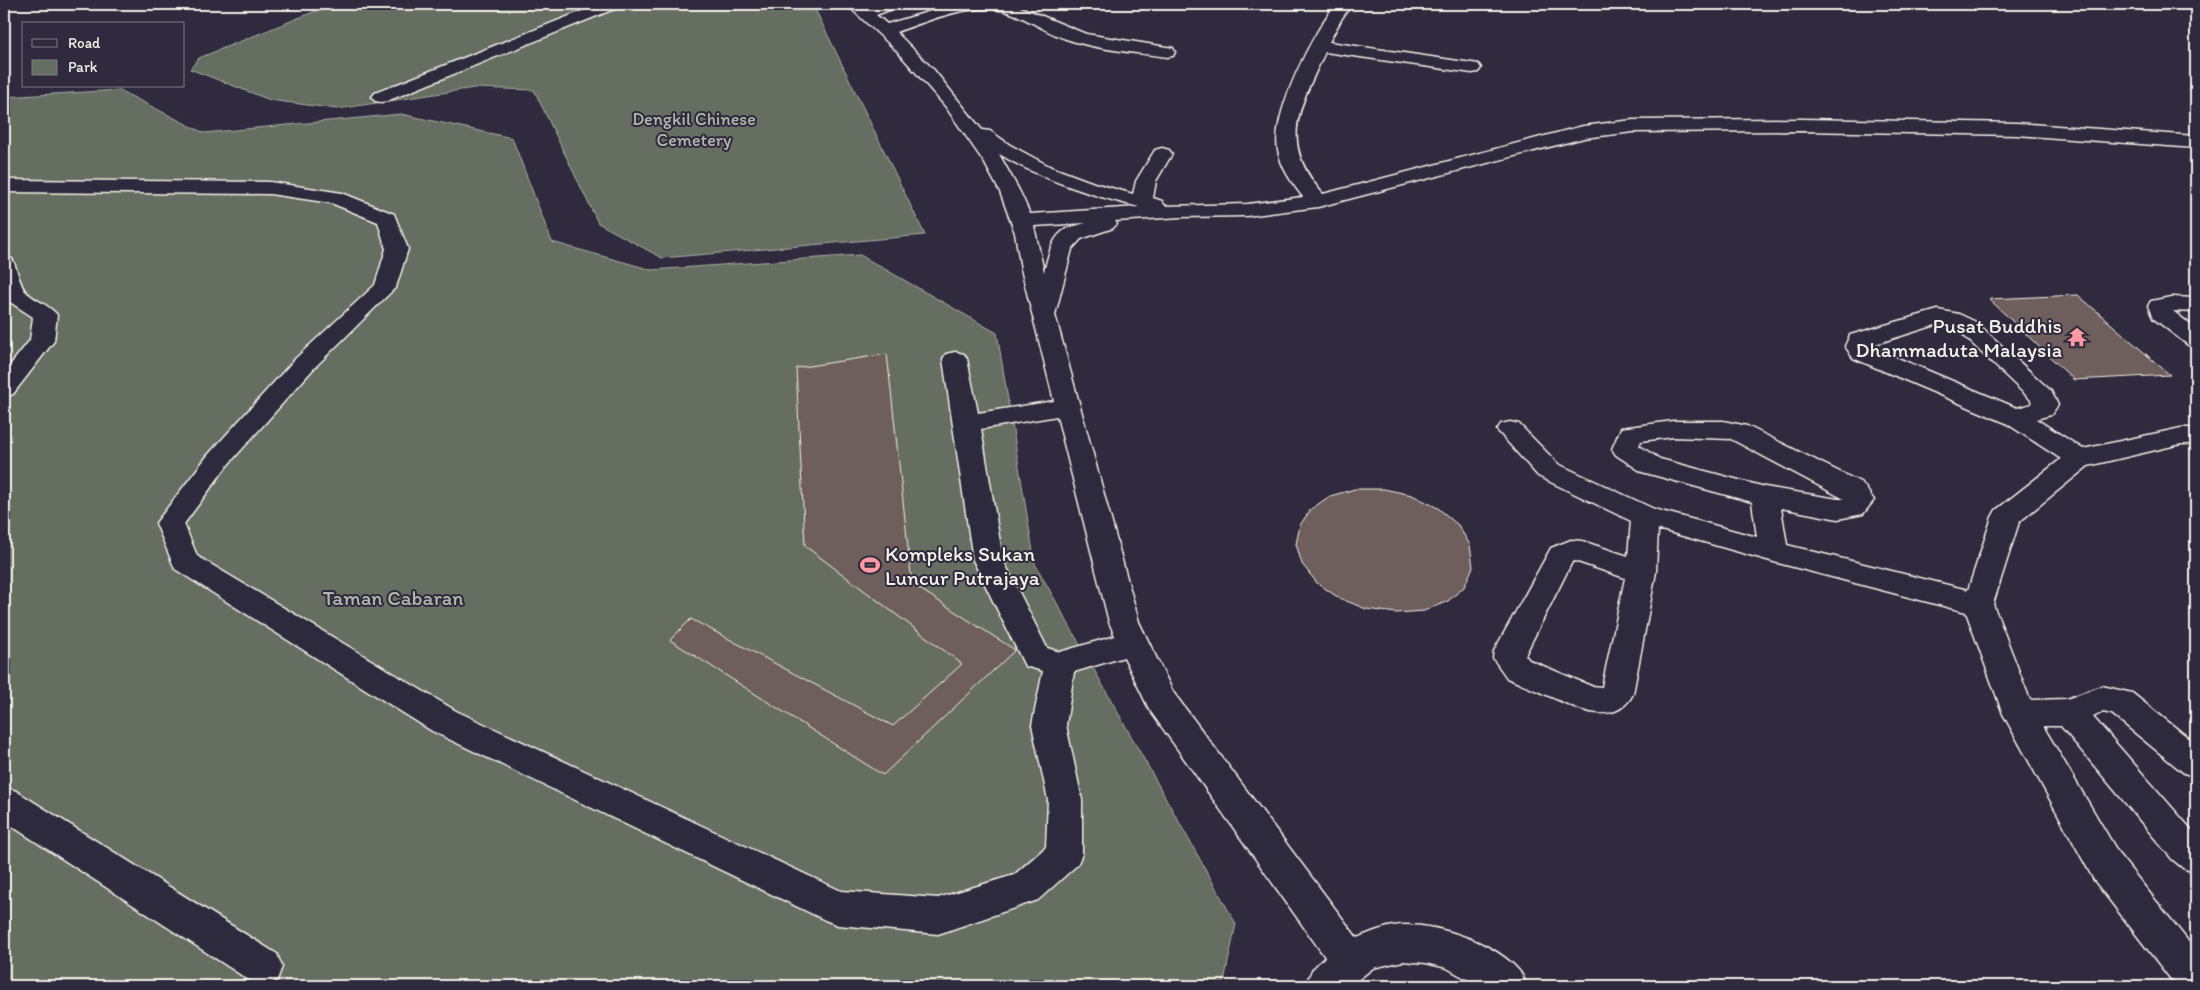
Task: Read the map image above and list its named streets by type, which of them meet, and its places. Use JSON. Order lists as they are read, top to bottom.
{
  "parks": ["Dengkil Chinese Cemetery", "Taman Cabaran"],
  "places": {
    "temple": ["Pusat Buddhis Dhammaduta Malaysia"],
    "sports": ["Kompleks Sukan Luncur Putrajaya"]
  },
  "legend": ["Road", "Park"]
}
